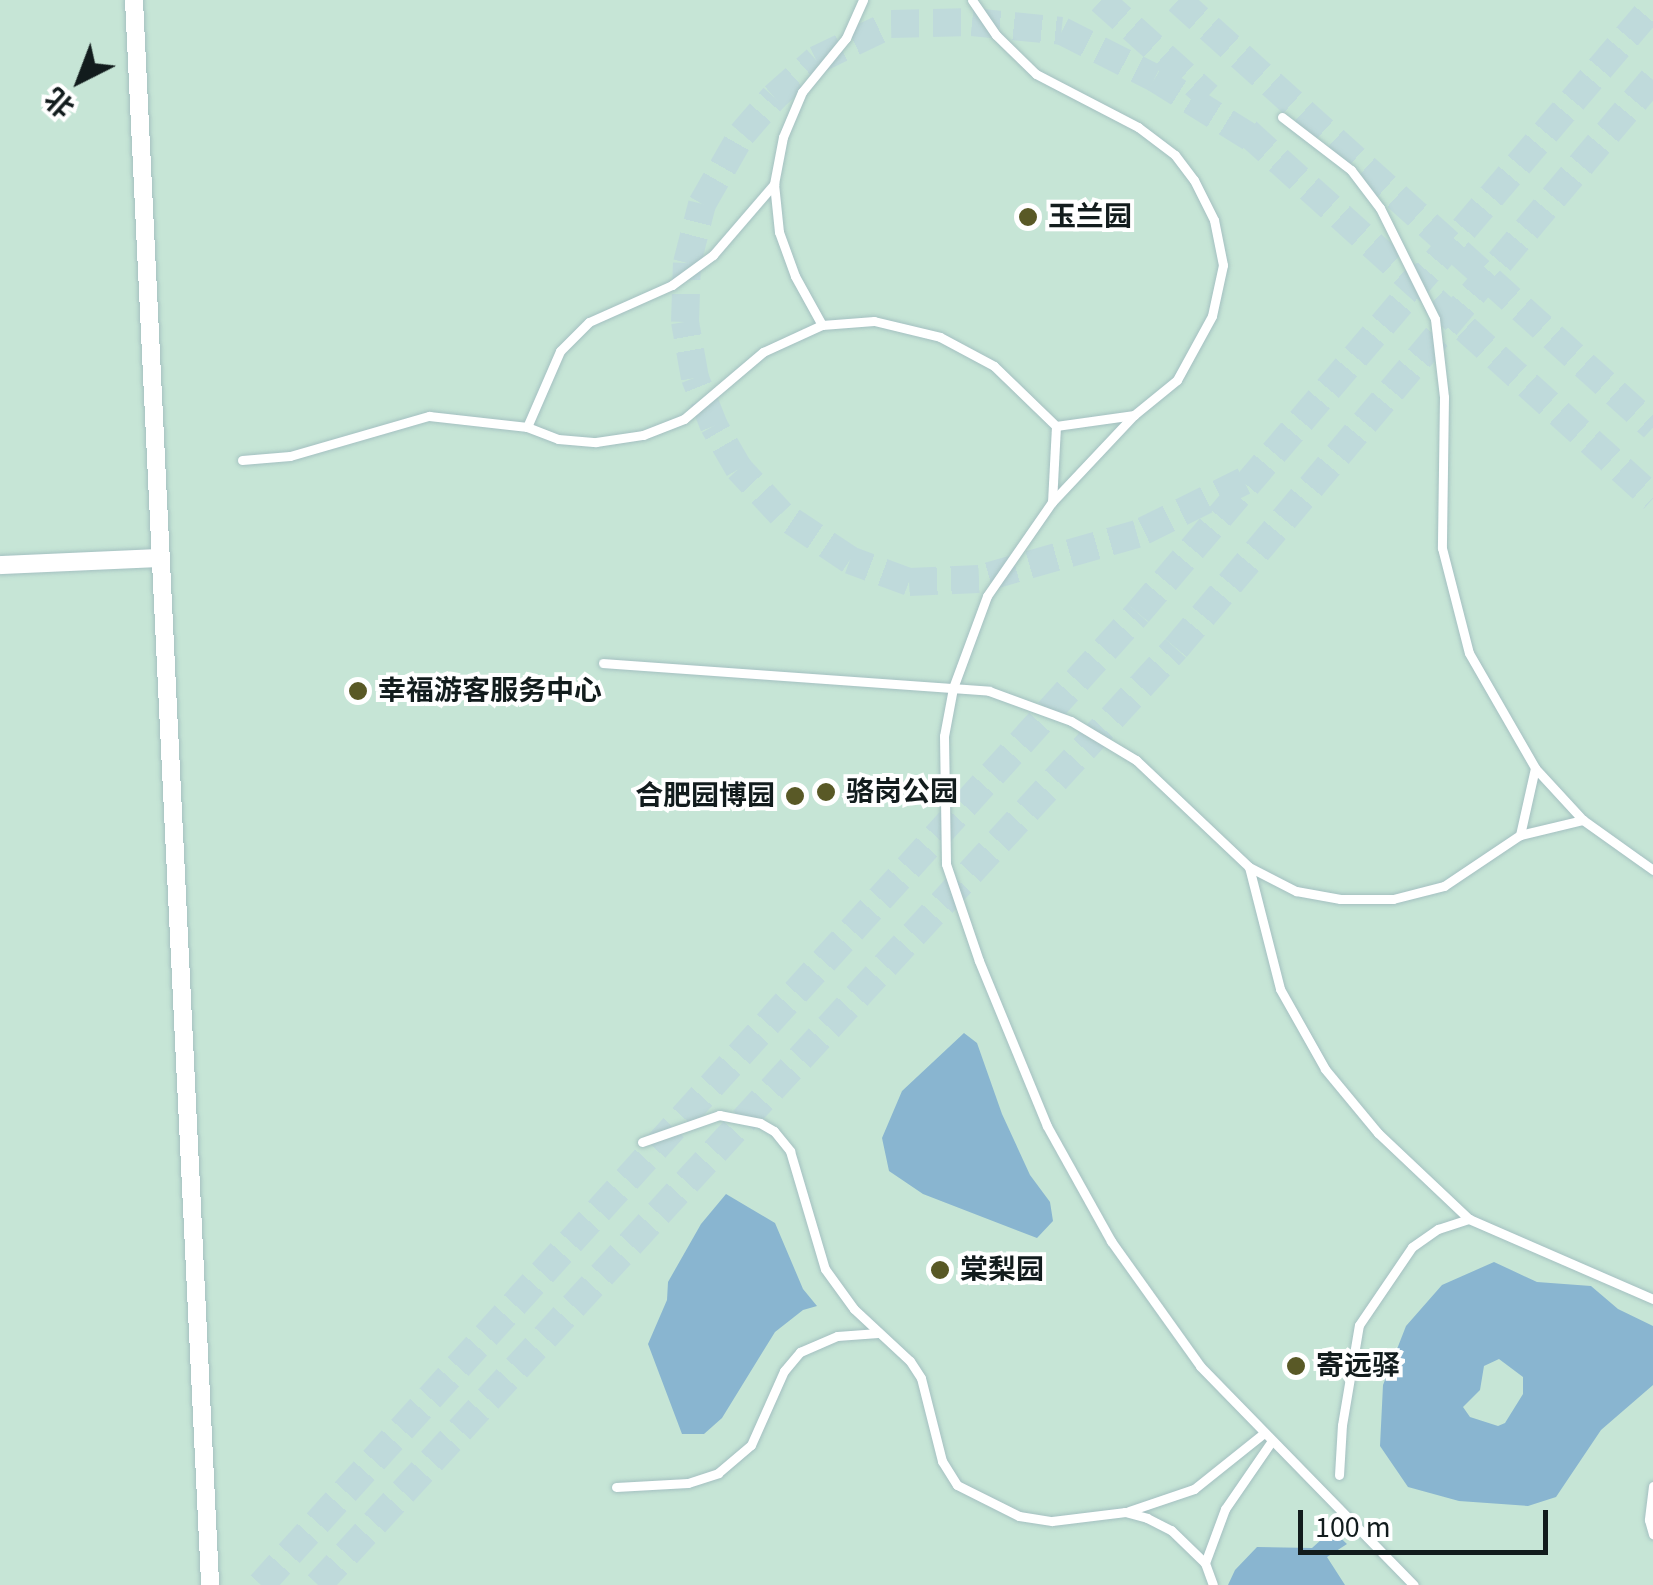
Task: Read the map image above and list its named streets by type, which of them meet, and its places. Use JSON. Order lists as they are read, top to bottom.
{
  "places": [
    "玉兰园",
    "幸福游客服务中心",
    "骆岗公园",
    "合肥园博园",
    "棠梨园",
    "寄远驿"
  ],
  "scale_bar": "100 m",
  "north": "bottom left"
}
